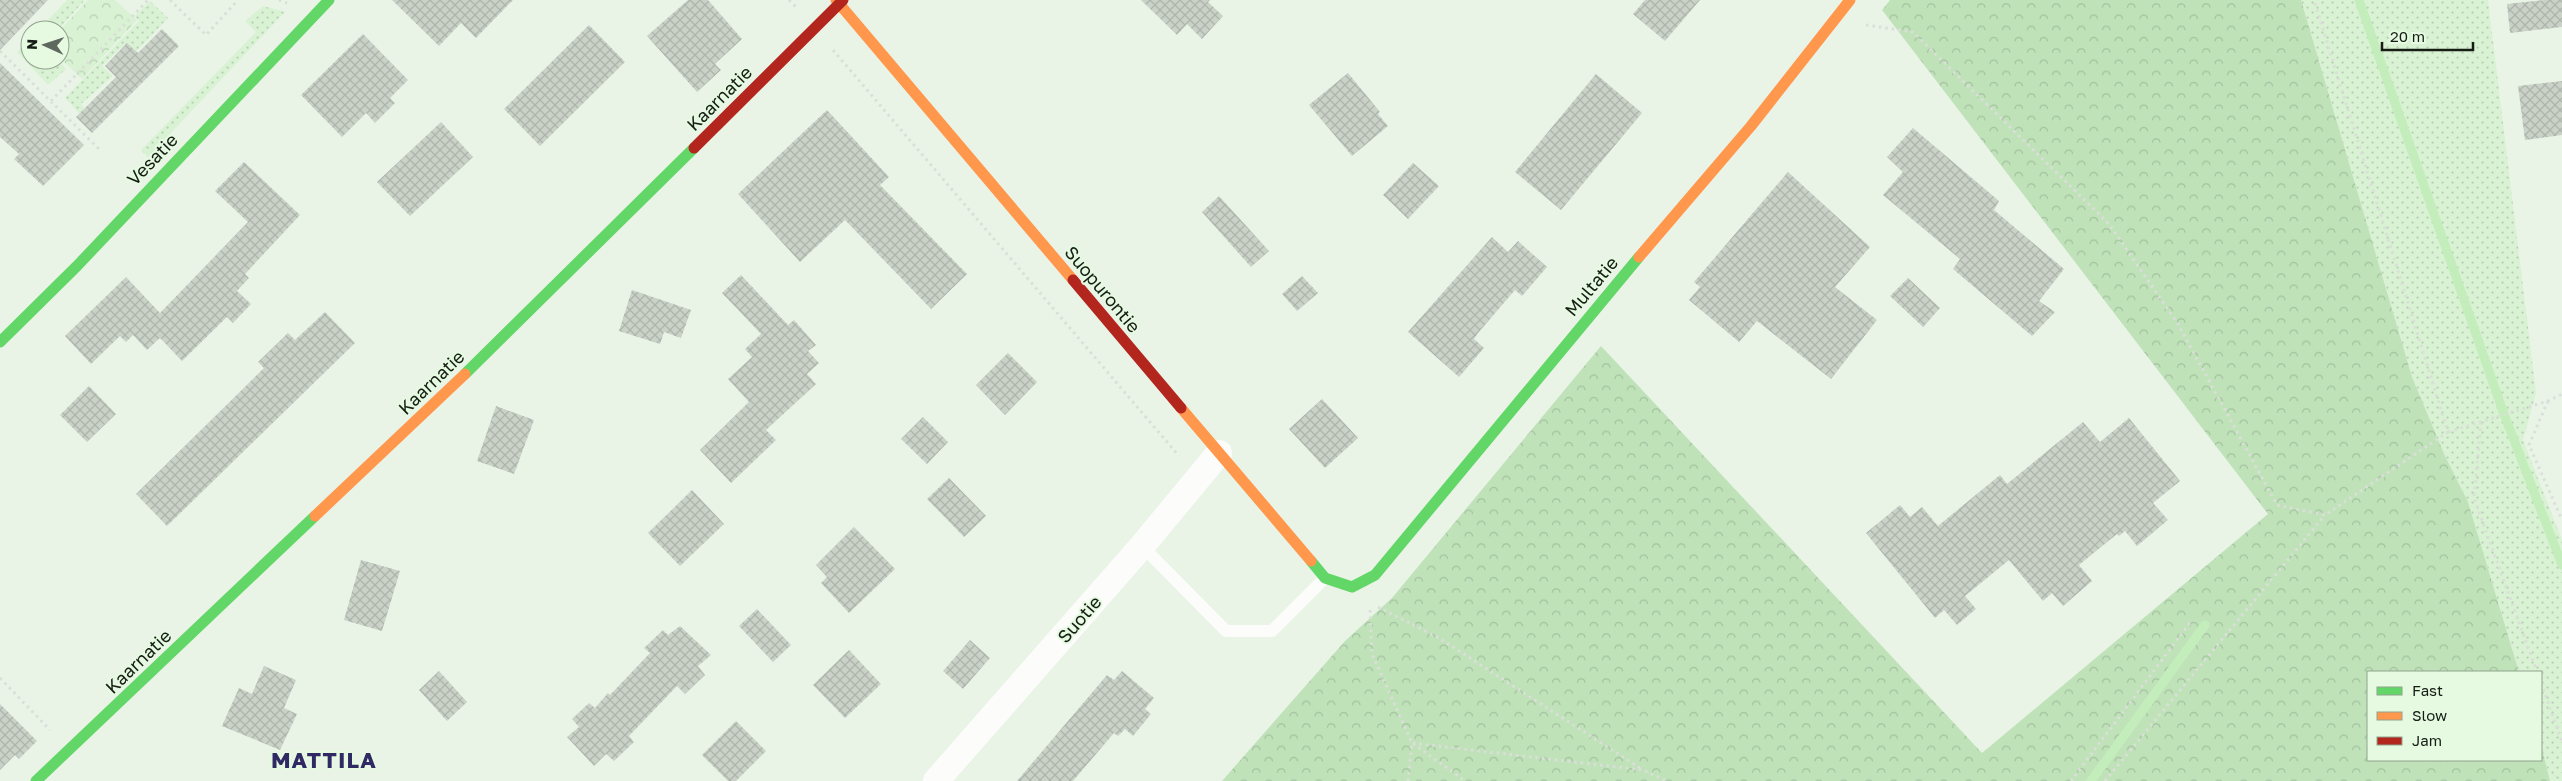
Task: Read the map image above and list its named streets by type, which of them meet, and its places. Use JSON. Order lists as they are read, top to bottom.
{
  "streets": {
    "street": [
      "Kaarnatie",
      "Vesatie",
      "Multatie",
      "Suopurontie",
      "Suotie"
    ]
  },
  "crossings": [
    ["Kaarnatie", "Suopurontie"],
    ["Multatie", "Suopurontie"],
    ["Suopurontie", "Suotie"]
  ],
  "districts": ["MATTILA"],
  "legend": ["Fast", "Slow", "Jam"],
  "scale_bar": "20 m",
  "north": "left"
}
